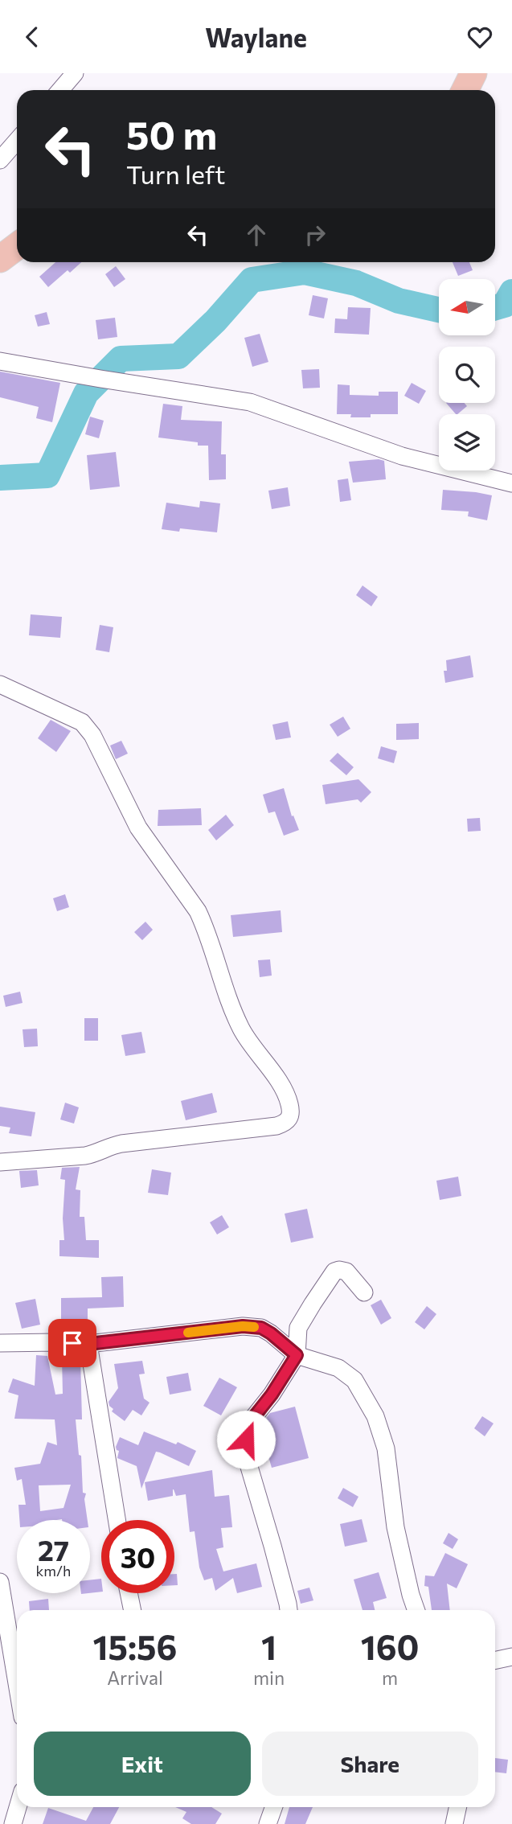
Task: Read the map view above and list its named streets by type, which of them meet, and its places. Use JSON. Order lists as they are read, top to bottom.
{
  "north": "left",
  "page": {
    "header": "Waylane",
    "turn": ["50 m", "Turn left"],
    "speed": "27 km/h",
    "limit": "30",
    "eta": [
      "15:56",
      "Arrival",
      "1",
      "min",
      "160",
      "m"
    ],
    "buttons": ["Exit", "Share"]
  }
}
